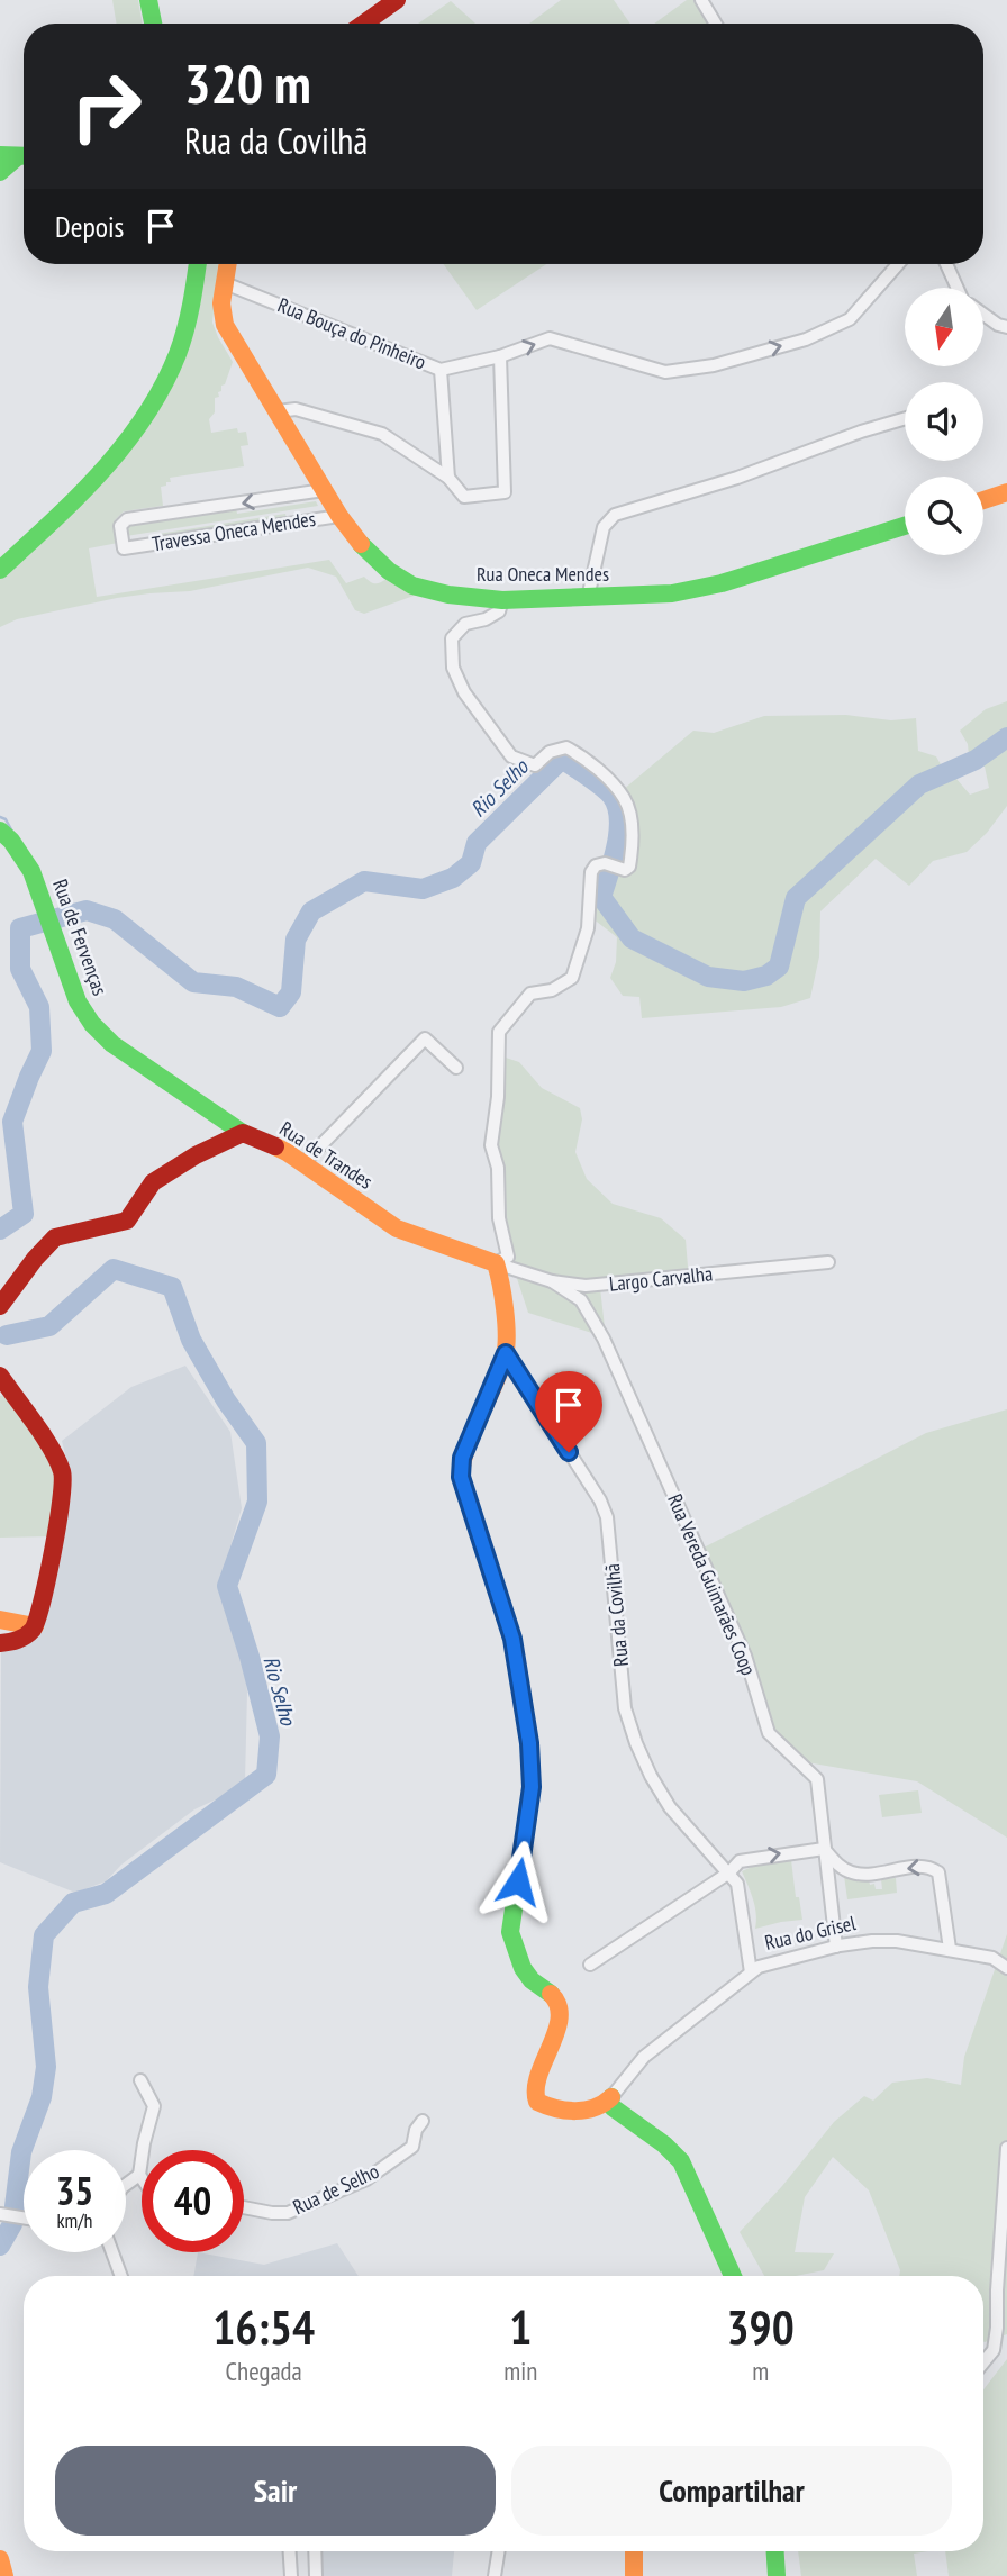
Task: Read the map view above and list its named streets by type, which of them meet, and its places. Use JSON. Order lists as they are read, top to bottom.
{
  "streets": {
    "main road": [
      "Rua Oneca Mendes",
      "Rua de Fervenças",
      "Rua de Trandes",
      "Rua do Grisel"
    ],
    "street": [
      "Rua Bouça do Pinheiro",
      "Travessa Oneca Mendes",
      "Largo Carvalha",
      "Rua Vereda Guimarães Coop",
      "Rua da Covilhã",
      "Rua de Selho"
    ]
  },
  "crossings": [
    ["Rua Bouça do Pinheiro", "Rua Oneca Mendes"],
    ["Travessa Oneca Mendes", "Rua Oneca Mendes"],
    ["Rua de Fervenças", "Rua de Trandes"],
    ["Rua de Trandes", "Largo Carvalha"],
    ["Largo Carvalha", "Rua Vereda Guimarães Coop"],
    ["Rua Vereda Guimarães Coop", "Rua do Grisel"]
  ],
  "one_way": ["Rua Bouça do Pinheiro"],
  "water": ["Rio Selho"],
  "north": "bottom",
  "page": {
    "turn": ["320 m", "Rua da Covilhã"],
    "then": "Depois",
    "speed": "35 km/h",
    "limit": "40",
    "eta": [
      "16:54",
      "Chegada",
      "1",
      "min",
      "390",
      "m"
    ],
    "buttons": ["Sair", "Compartilhar"]
  }
}
